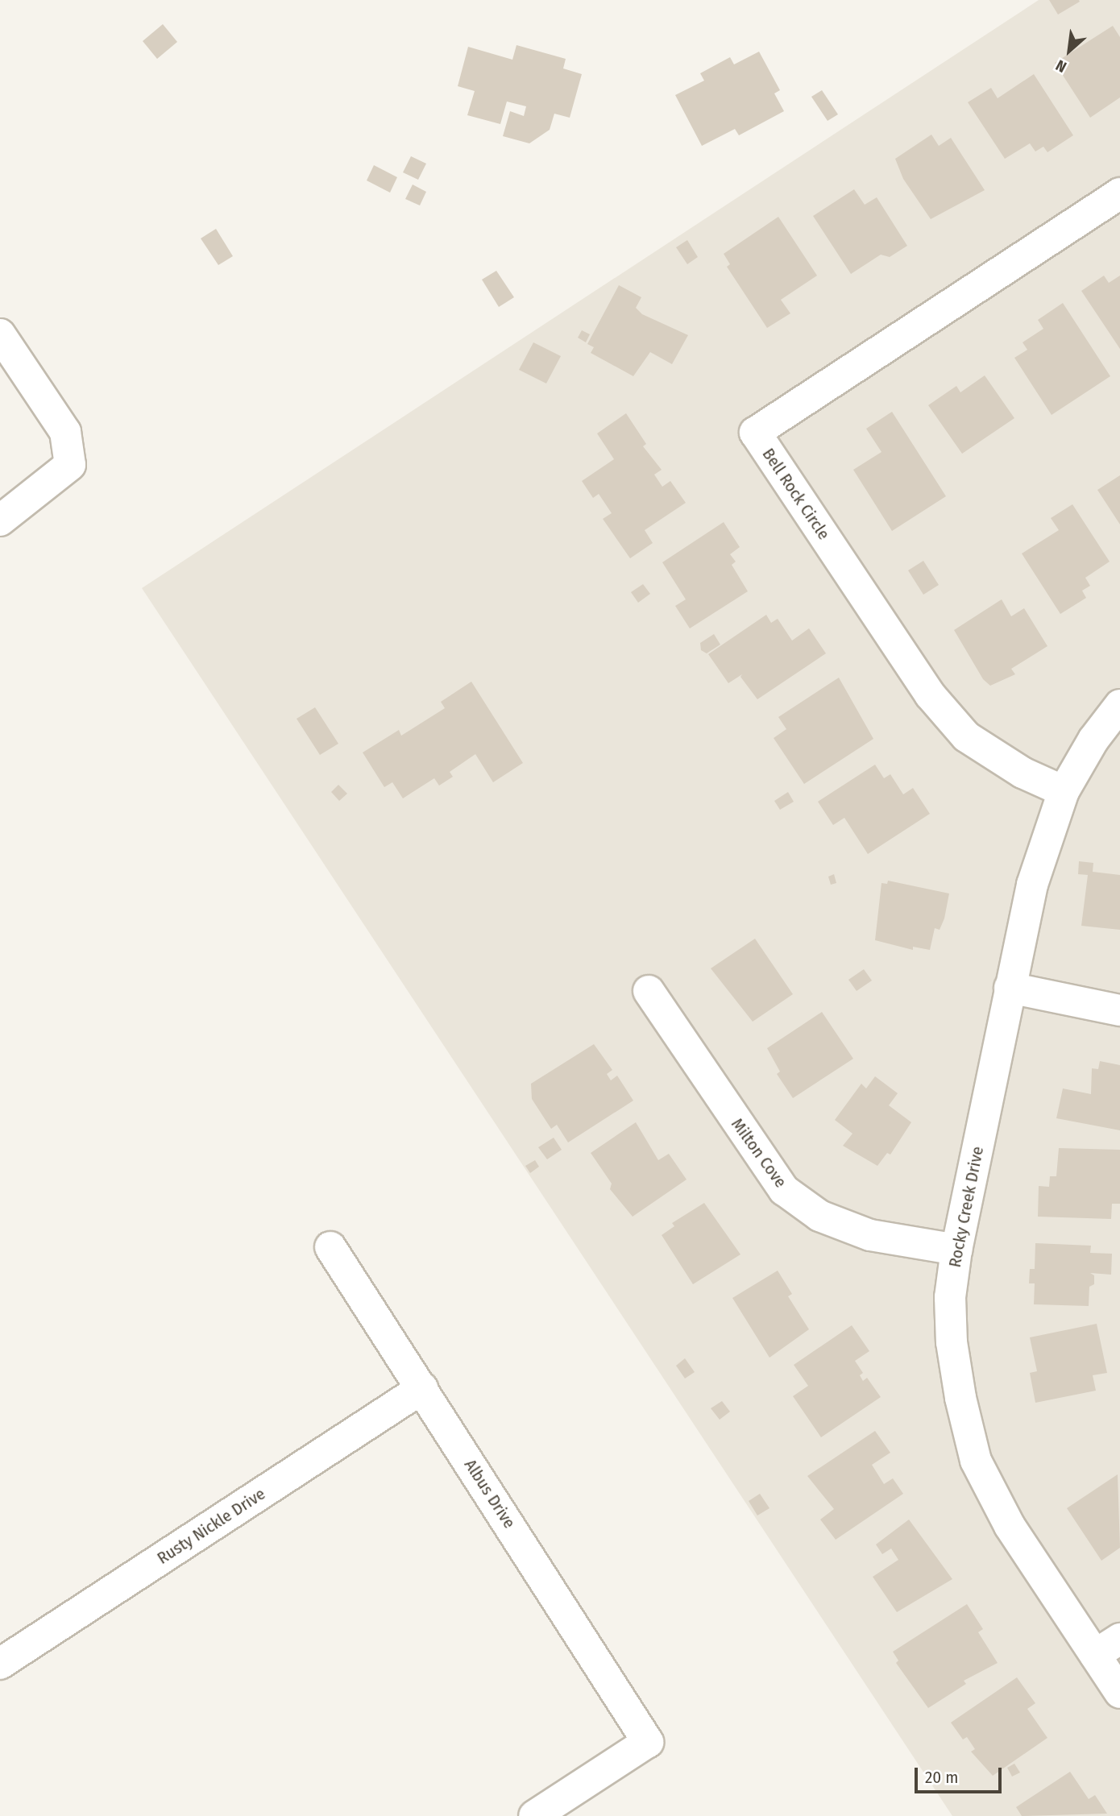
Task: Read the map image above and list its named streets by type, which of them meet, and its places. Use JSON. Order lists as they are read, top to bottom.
{
  "streets": {
    "street": [
      "Bell Rock Circle",
      "Milton Cove",
      "Rocky Creek Drive",
      "Albus Drive",
      "Rusty Nickle Drive"
    ]
  },
  "crossings": [
    ["Bell Rock Circle", "Rocky Creek Drive"],
    ["Milton Cove", "Rocky Creek Drive"],
    ["Albus Drive", "Rusty Nickle Drive"]
  ],
  "scale_bar": "20 m",
  "north": "bottom left"
}
